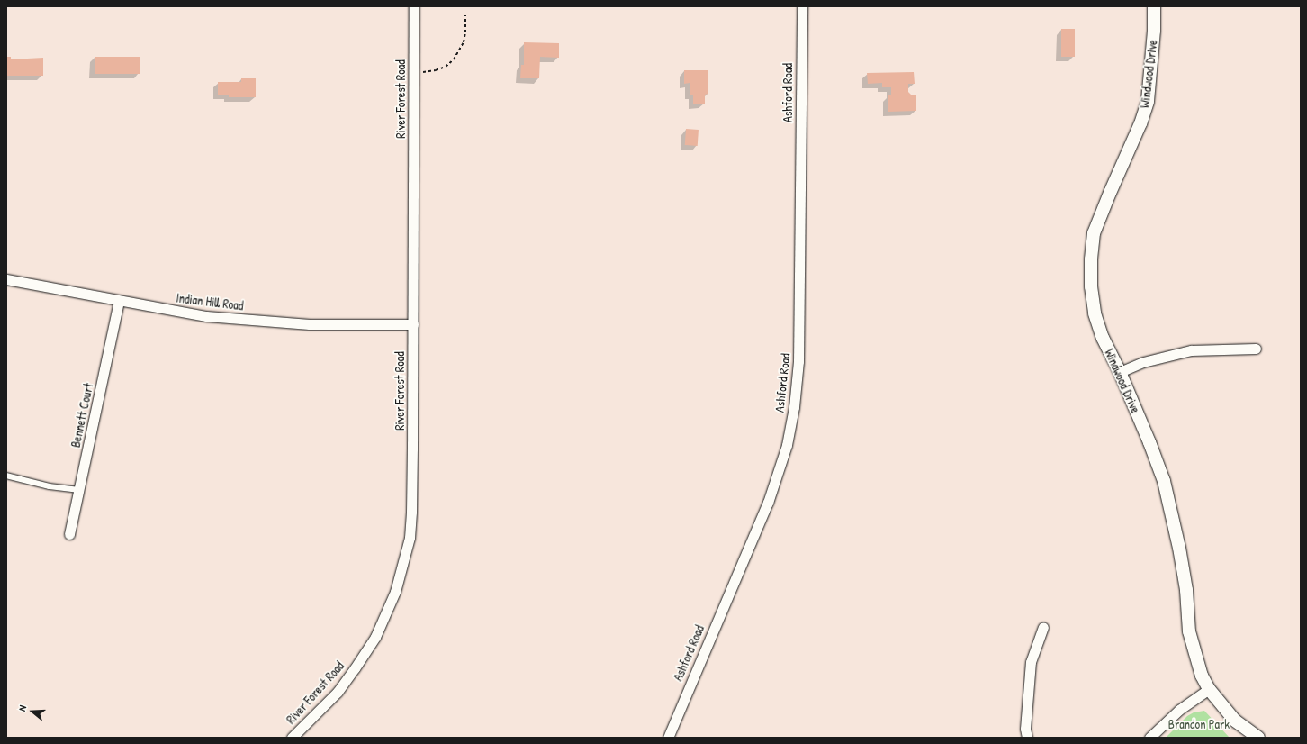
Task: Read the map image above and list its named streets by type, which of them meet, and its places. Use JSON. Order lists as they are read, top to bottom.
{
  "streets": {
    "street": [
      "Windwood Drive",
      "Ashford Road",
      "River Forest Road",
      "Indian Hill Road",
      "Bennett Court"
    ]
  },
  "crossings": [
    ["River Forest Road", "Indian Hill Road"],
    ["Indian Hill Road", "Bennett Court"]
  ],
  "parks": ["Brandon Park"],
  "north": "left"
}
